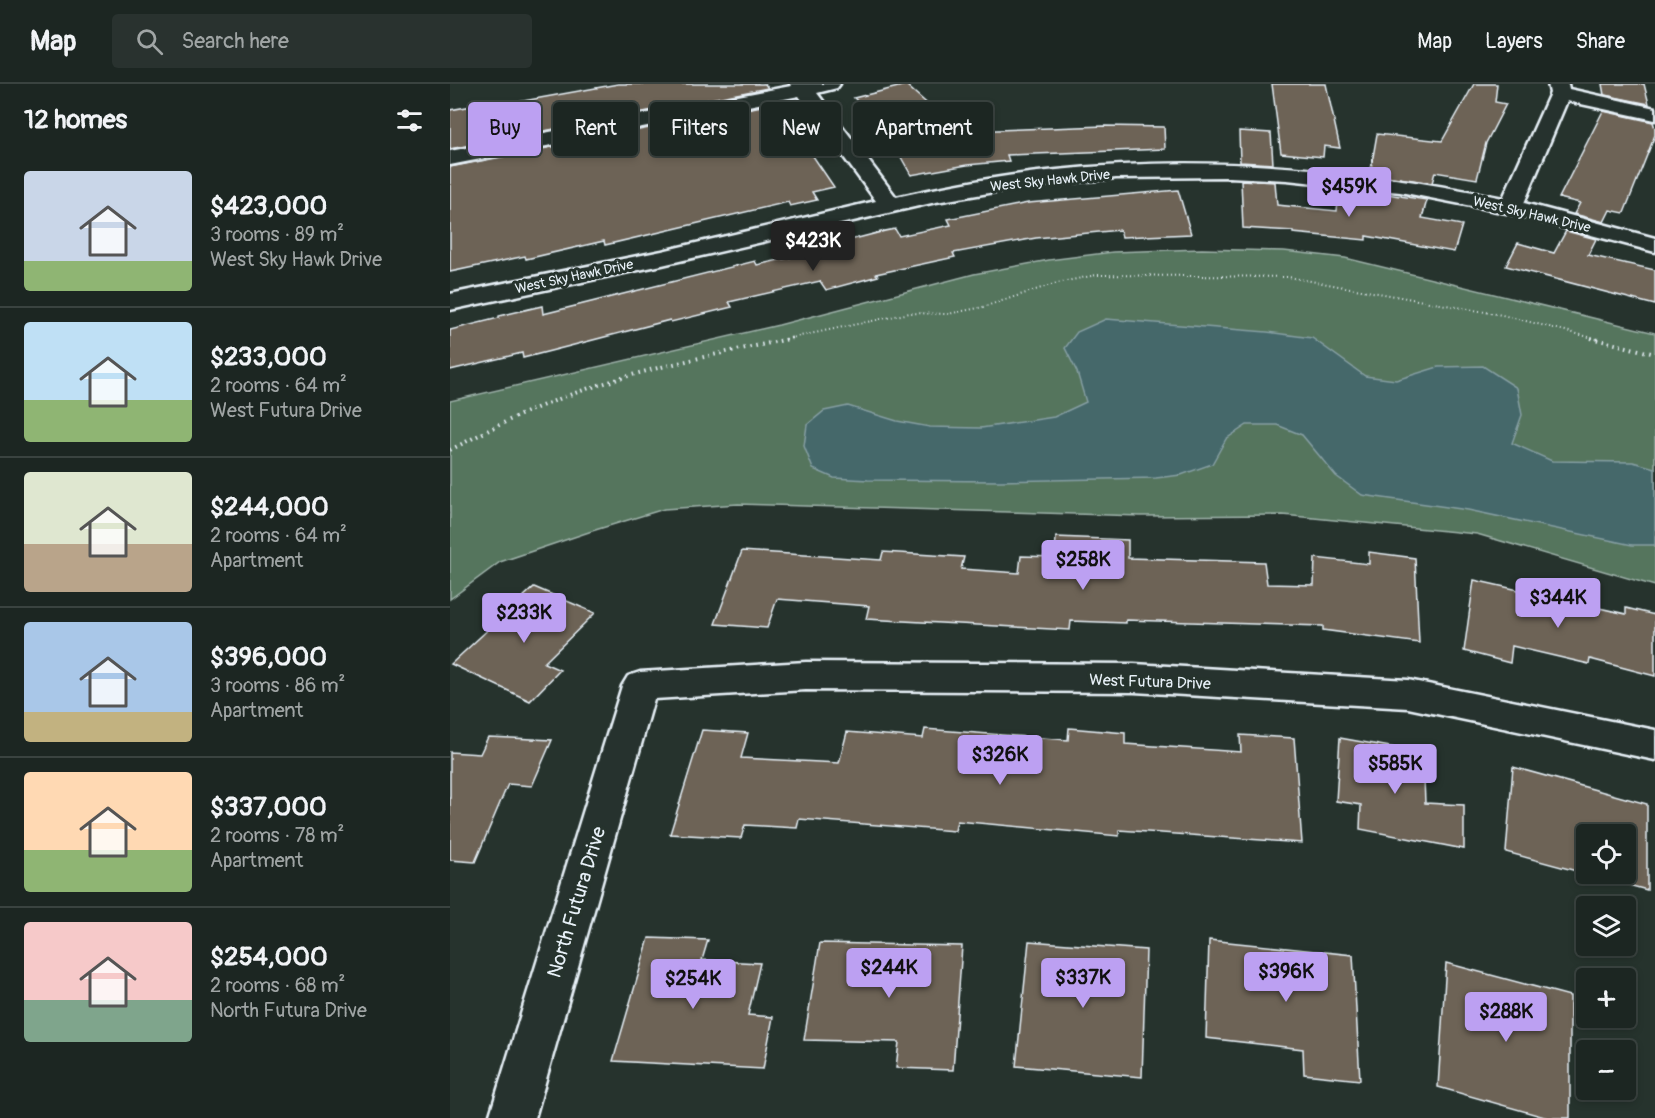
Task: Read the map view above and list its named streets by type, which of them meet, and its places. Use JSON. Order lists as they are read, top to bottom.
{
  "streets": {
    "street": ["West Sky Hawk Drive", "West Futura Drive", "North Futura Drive"]
  },
  "crossings": [
    ["West Futura Drive", "North Futura Drive"]
  ],
  "page": {
    "header": "Map",
    "search": "Search here",
    "nav": ["Map", "Layers", "Share"],
    "heading": "12 homes",
    "chip": [
      "Buy",
      "Rent",
      "Filters",
      "New",
      "Apartment"
    ],
    "list": [
      {
        "name": "$423,000",
        "note": "3 rooms · 89 m² · West Sky Hawk Drive"
      },
      {
        "name": "$233,000",
        "note": "2 rooms · 64 m² · West Futura Drive"
      },
      {
        "name": "$244,000",
        "note": "2 rooms · 64 m² · Apartment"
      },
      {
        "name": "$396,000",
        "note": "3 rooms · 86 m² · Apartment"
      },
      {
        "name": "$337,000",
        "note": "2 rooms · 78 m² · Apartment"
      },
      {
        "name": "$254,000",
        "note": "2 rooms · 68 m² · North Futura Drive"
      }
    ],
    "price": [
      "$459K",
      "$423K",
      "$258K",
      "$344K",
      "$233K",
      "$326K",
      "$585K",
      "$244K",
      "$396K",
      "$337K",
      "$254K",
      "$288K"
    ],
    "map_buttons": ["+", "−"]
  }
}
